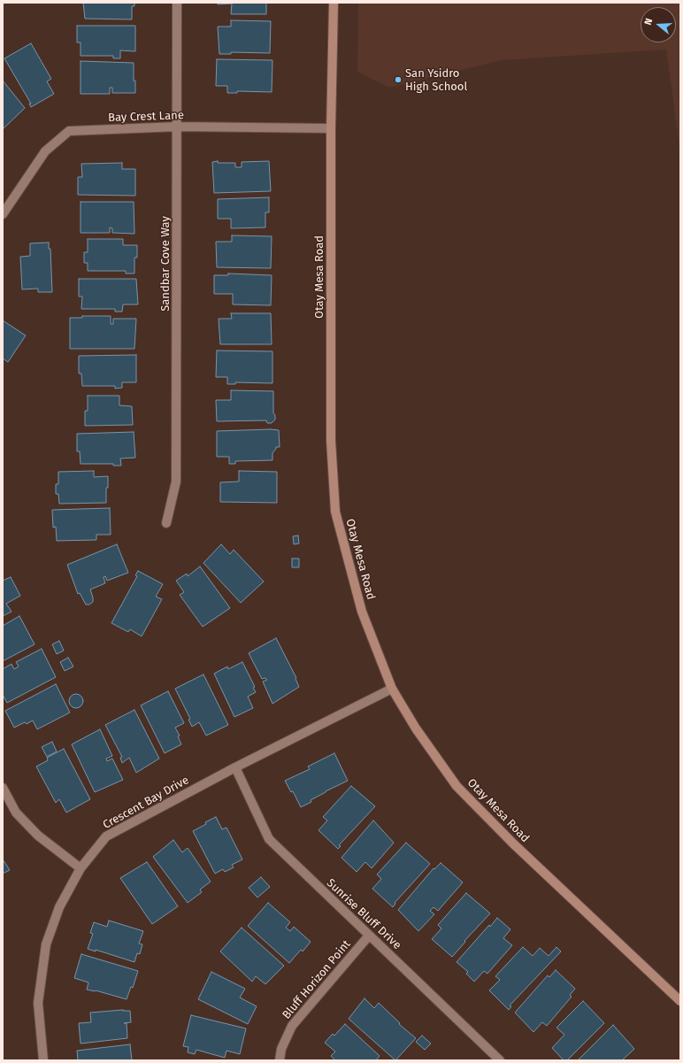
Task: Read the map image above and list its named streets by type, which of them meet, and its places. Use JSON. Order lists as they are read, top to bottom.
{
  "streets": {
    "main road": ["Otay Mesa Road"],
    "street": [
      "Bay Crest Lane",
      "Sandbar Cove Way",
      "Crescent Bay Drive",
      "Sunrise Bluff Drive",
      "Bluff Horizon Point"
    ]
  },
  "crossings": [
    ["Bay Crest Lane", "Sandbar Cove Way"],
    ["Bay Crest Lane", "Otay Mesa Road"],
    ["Otay Mesa Road", "Crescent Bay Drive"],
    ["Crescent Bay Drive", "Sunrise Bluff Drive"],
    ["Sunrise Bluff Drive", "Bluff Horizon Point"]
  ],
  "places": ["San Ysidro High School"],
  "north": "left"
}
